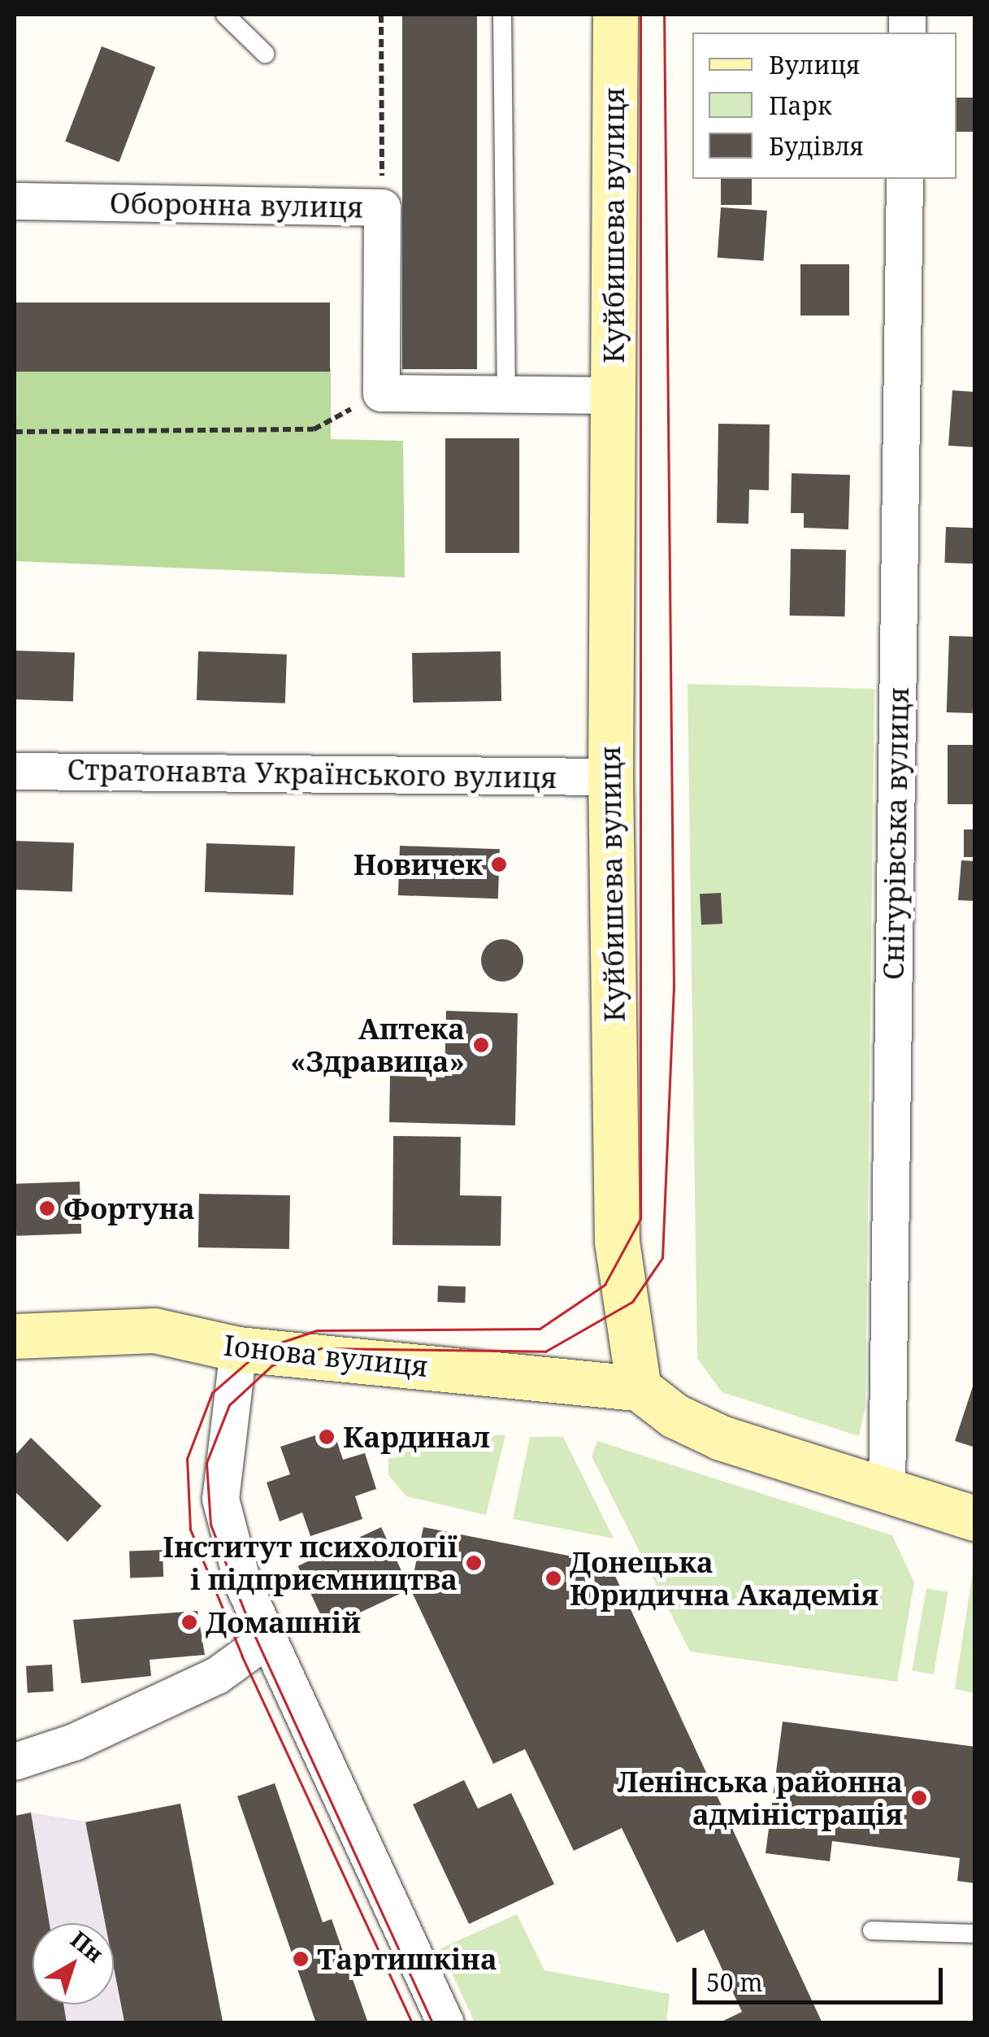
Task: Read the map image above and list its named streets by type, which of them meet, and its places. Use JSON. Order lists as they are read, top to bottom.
{
  "streets": {
    "main road": ["Куйбишева вулиця", "Іонова вулиця"],
    "street": ["Оборонна вулиця", "Стратонавта Українського вулиця", "Снігурівська вулиця"]
  },
  "crossings": [
    ["Куйбишева вулиця", "Стратонавта Українського вулиця"],
    ["Куйбишева вулиця", "Іонова вулиця"]
  ],
  "places": [
    "Новичек",
    "Аптека «Здравица»",
    "Фортуна",
    "Кардинал",
    "Інститут психології і підприємництва",
    "Донецька Юридична Академія",
    "Домашній",
    "Ленiнська районна адміністрація",
    "Тартишкіна"
  ],
  "legend": ["Вулиця", "Парк", "Будівля"],
  "scale_bar": "50 m",
  "north": "top right"
}
